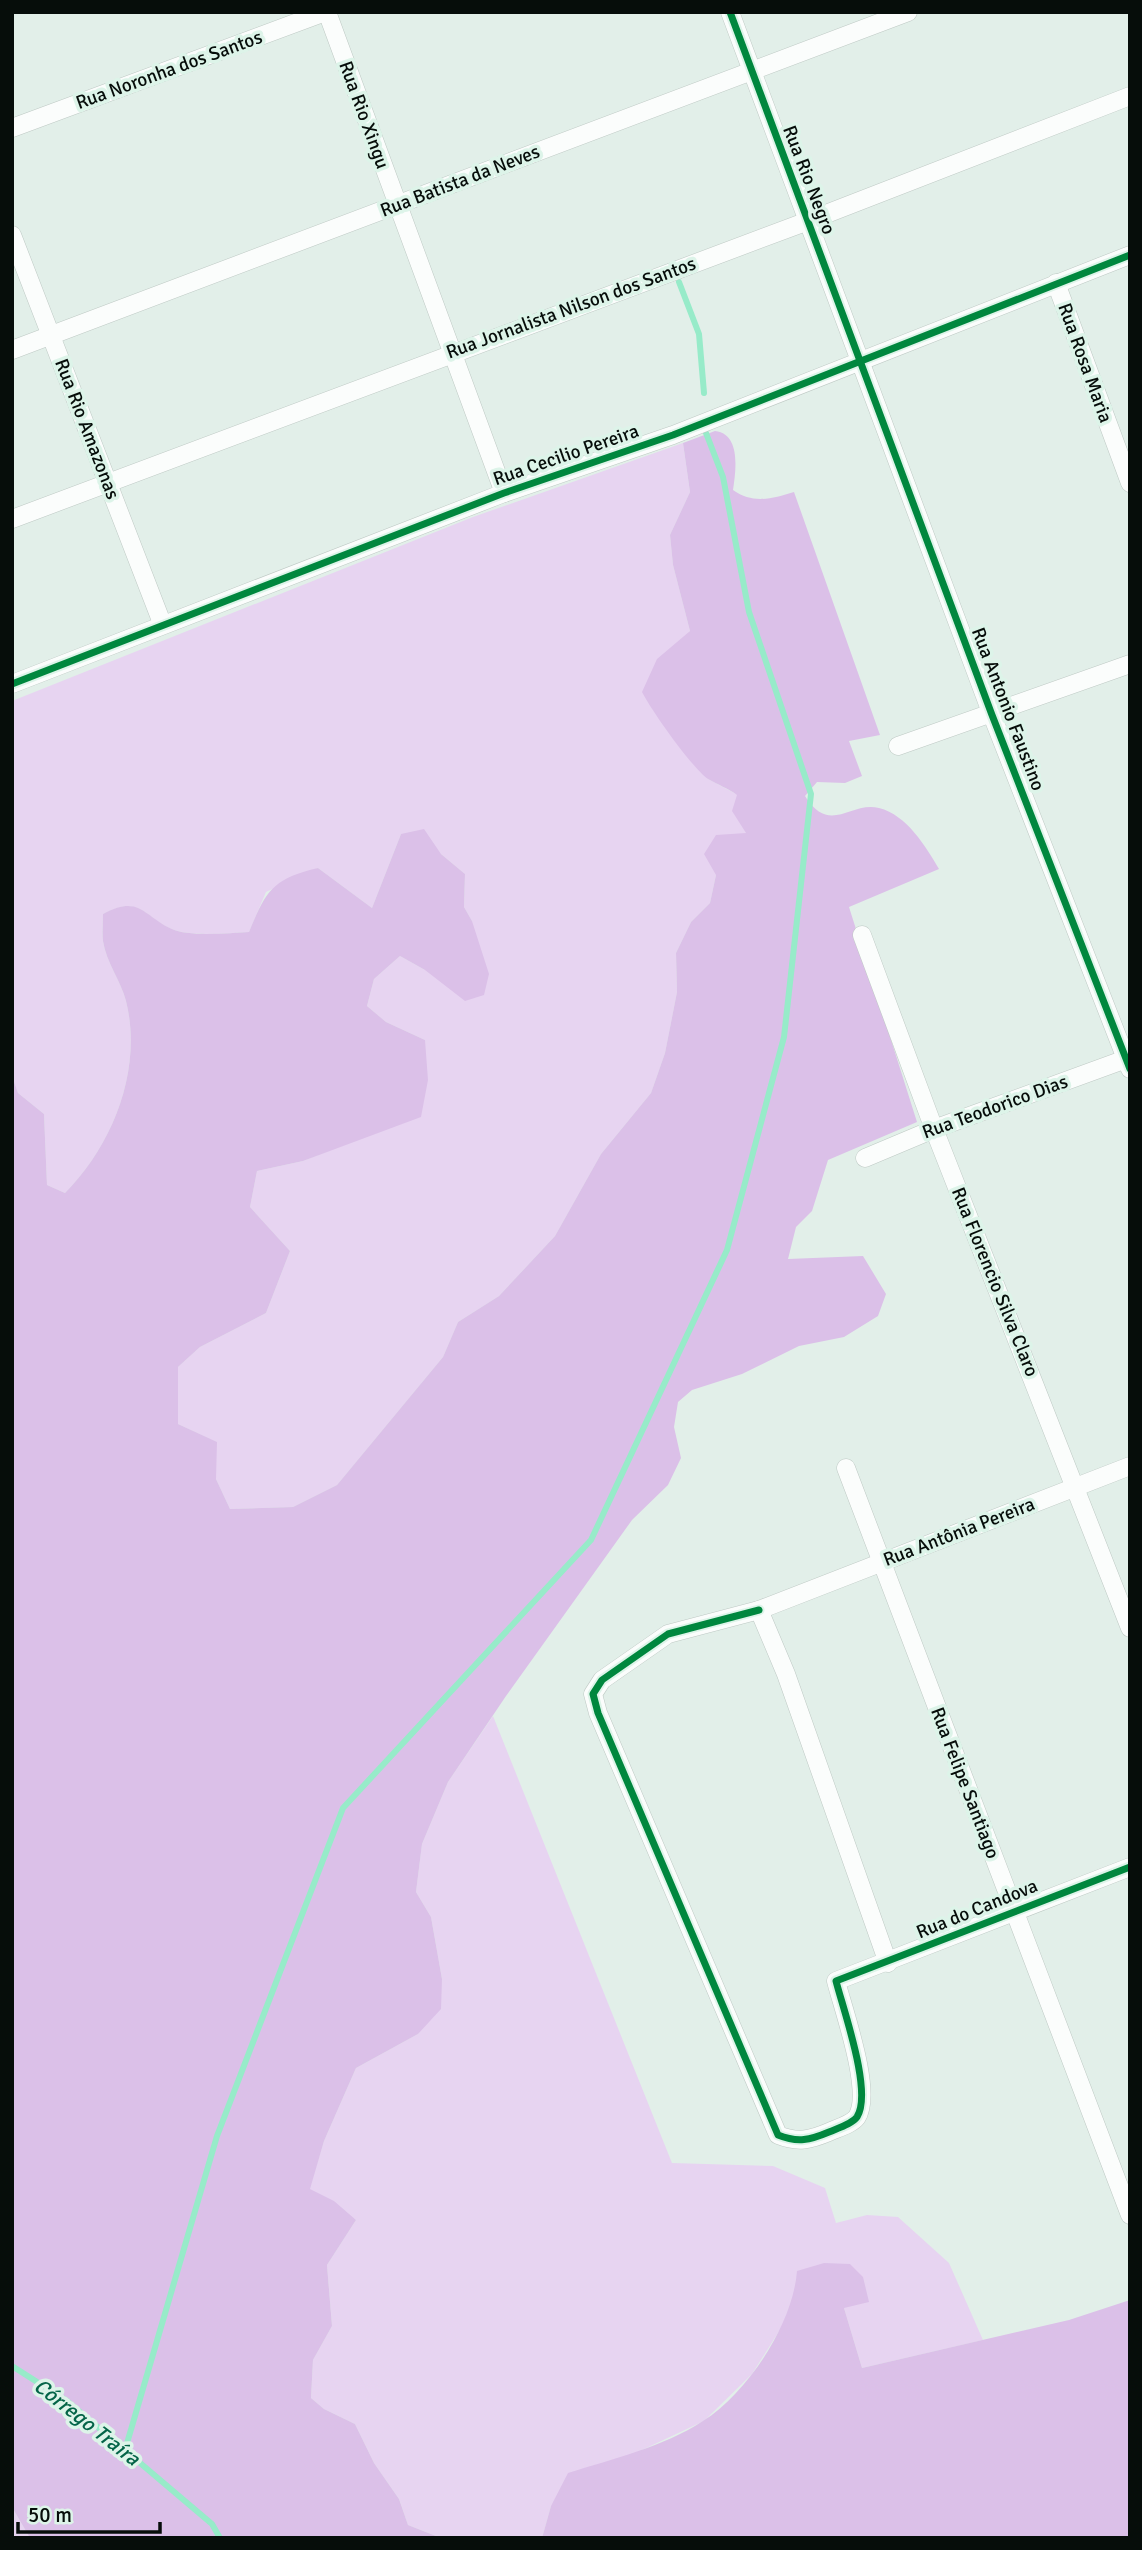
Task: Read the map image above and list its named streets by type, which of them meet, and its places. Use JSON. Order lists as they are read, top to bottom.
{
  "streets": {
    "street": [
      "Rua Noronha dos Santos",
      "Rua Rio Xingu",
      "Rua Rio Negro",
      "Rua Batista da Neves",
      "Rua Jornalista Nilson dos Santos",
      "Rua Rosa Maria",
      "Rua Rio Amazonas",
      "Rua Cecilio Pereira",
      "Rua Antonio Faustino",
      "Rua Teodorico Dias",
      "Rua Florencio Silva Claro",
      "Rua Antônia Pereira",
      "Rua Felipe Santiago",
      "Rua do Candova"
    ]
  },
  "crossings": [
    ["Rua Noronha dos Santos", "Rua Rio Xingu"],
    ["Rua Rio Xingu", "Rua Batista da Neves"],
    ["Rua Rio Xingu", "Rua Jornalista Nilson dos Santos"],
    ["Rua Rio Xingu", "Rua Cecilio Pereira"],
    ["Rua Rio Negro", "Rua Batista da Neves"],
    ["Rua Rio Negro", "Rua Jornalista Nilson dos Santos"],
    ["Rua Rio Negro", "Rua Cecilio Pereira"],
    ["Rua Rio Negro", "Rua Antonio Faustino"],
    ["Rua Batista da Neves", "Rua Rio Amazonas"],
    ["Rua Jornalista Nilson dos Santos", "Rua Rio Amazonas"],
    ["Rua Rosa Maria", "Rua Cecilio Pereira"],
    ["Rua Rio Amazonas", "Rua Cecilio Pereira"],
    ["Rua Cecilio Pereira", "Rua Antonio Faustino"],
    ["Rua Antonio Faustino", "Rua Teodorico Dias"],
    ["Rua Teodorico Dias", "Rua Florencio Silva Claro"],
    ["Rua Florencio Silva Claro", "Rua Antônia Pereira"],
    ["Rua Antônia Pereira", "Rua Felipe Santiago"],
    ["Rua Antônia Pereira", "Rua do Candova"],
    ["Rua Felipe Santiago", "Rua do Candova"]
  ],
  "water": ["Córrego Traíra"],
  "scale_bar": "50 m"
}
